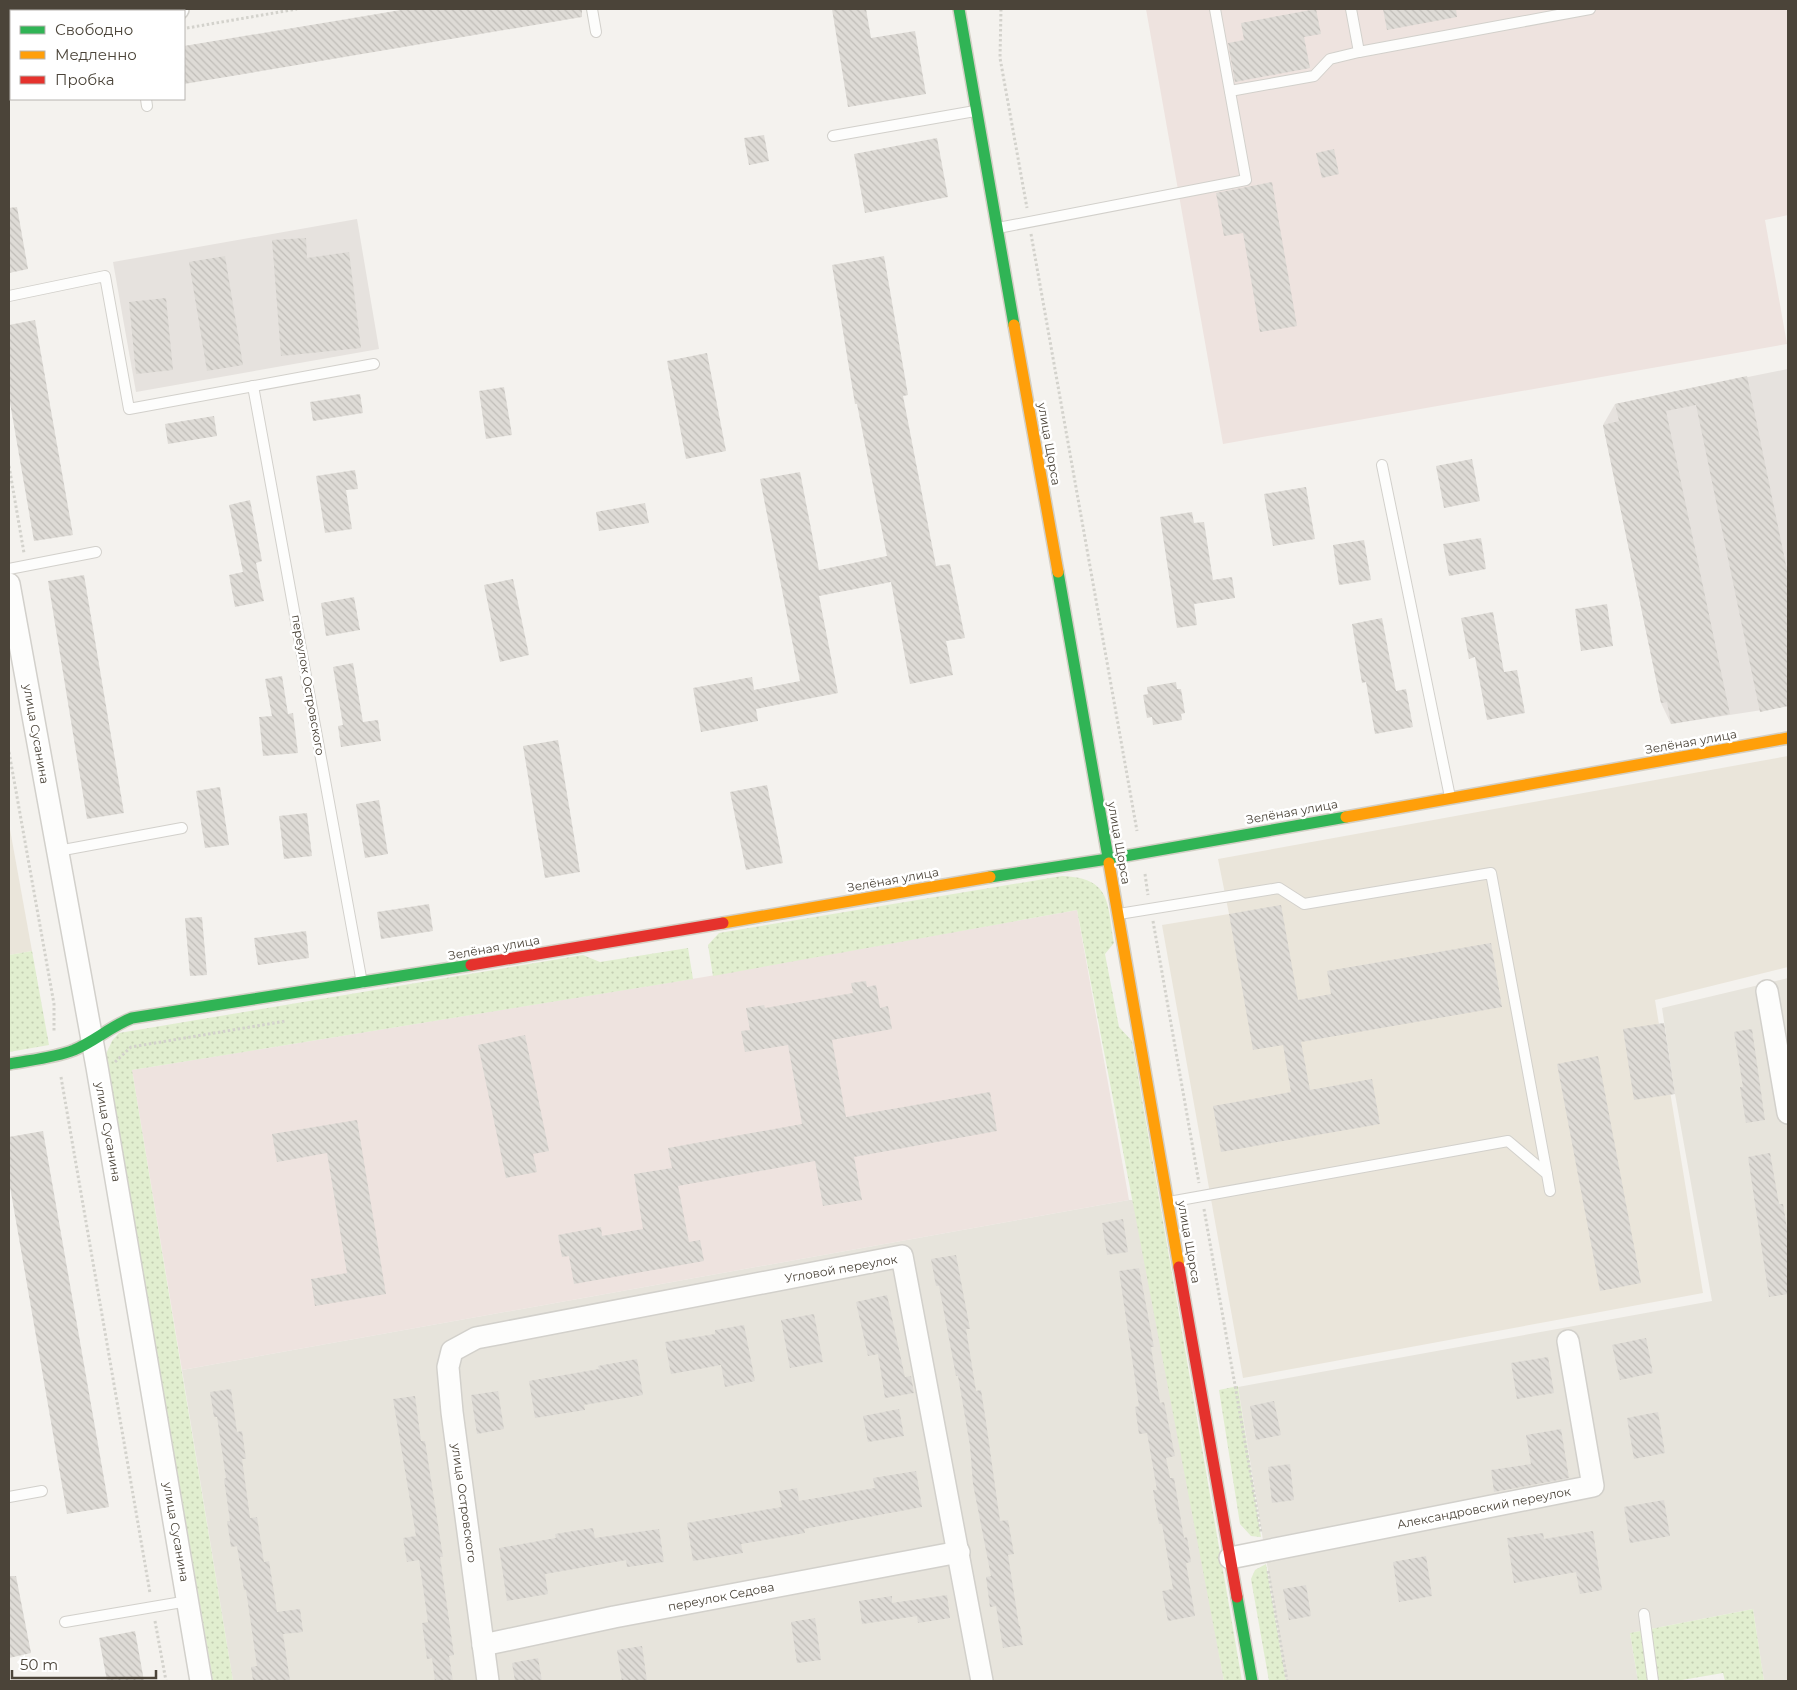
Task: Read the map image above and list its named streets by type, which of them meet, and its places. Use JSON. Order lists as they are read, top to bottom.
{
  "streets": {
    "street": [
      "улица Щорса",
      "улица Сусанина",
      "Зелёная улица",
      "Угловой переулок",
      "улица Островского",
      "Александровский переулок",
      "переулок Седова"
    ],
    "lane": ["переулок Островского"]
  },
  "crossings": [
    ["улица Щорса", "Зелёная улица"],
    ["улица Щорса", "Александровский переулок"],
    ["переулок Островского", "Зелёная улица"],
    ["улица Сусанина", "Зелёная улица"],
    ["Угловой переулок", "улица Островского"],
    ["Угловой переулок", "переулок Седова"],
    ["улица Островского", "переулок Седова"]
  ],
  "legend": ["Свободно", "Медленно", "Пробка"],
  "scale_bar": "50 m"
}
